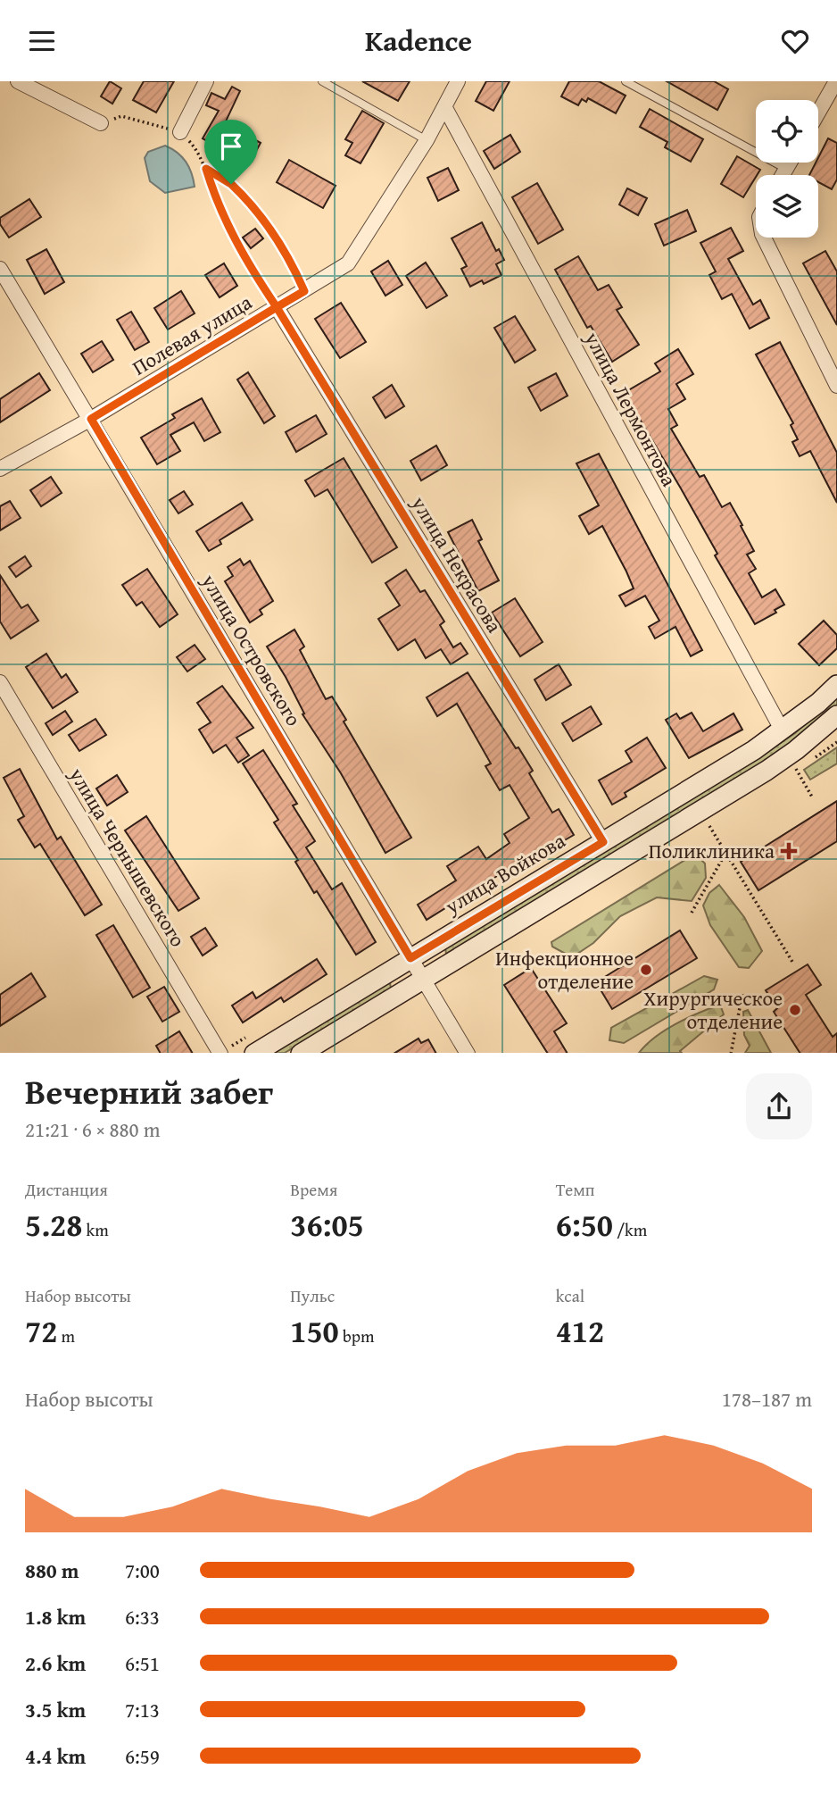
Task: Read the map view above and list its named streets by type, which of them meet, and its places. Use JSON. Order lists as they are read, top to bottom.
{
  "streets": {
    "main road": ["улица Войкова"],
    "street": [
      "Полевая улица",
      "улица Лермонтова",
      "улица Некрасова",
      "улица Островского",
      "улица Чернышевского"
    ]
  },
  "crossings": [
    ["Полевая улица", "улица Лермонтова"],
    ["Полевая улица", "улица Некрасова"],
    ["Полевая улица", "улица Островского"],
    ["улица Лермонтова", "улица Войкова"],
    ["улица Некрасова", "улица Войкова"],
    ["улица Островского", "улица Войкова"]
  ],
  "places": {
    "health": ["Поликлиника"],
    "other": ["Инфекционное отделение", "Хирургическое отделение"]
  },
  "page": {
    "header": "Kadence",
    "heading": ["Вечерний забег", "21:21 · 6 × 880 m"],
    "stats": [
      ["Дистанция", "5.28 km"],
      ["Время", "36:05"],
      ["Темп", "6:50 /km"],
      ["Набор высоты", "72 m"],
      ["Пульс", "150 bpm"],
      ["kcal", "412"]
    ],
    "chart": ["Набор высоты", "178–187 m"],
    "list": [
      {
        "name": "880 m",
        "note": "7:00"
      },
      {
        "name": "1.8 km",
        "note": "6:33"
      },
      {
        "name": "2.6 km",
        "note": "6:51"
      },
      {
        "name": "3.5 km",
        "note": "7:13"
      },
      {
        "name": "4.4 km",
        "note": "6:59"
      }
    ]
  }
}
